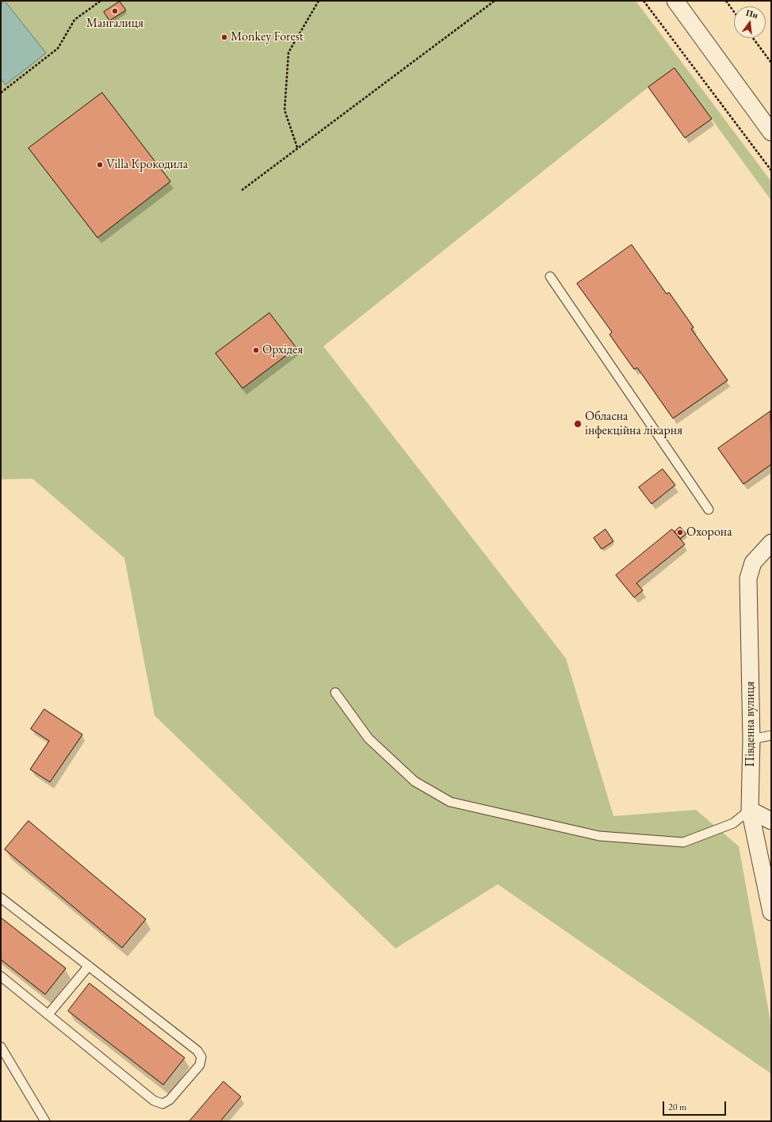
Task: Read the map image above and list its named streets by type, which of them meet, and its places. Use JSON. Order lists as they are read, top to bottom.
{
  "streets": {
    "street": ["Південна вулиця"]
  },
  "places": [
    "Мангалиця",
    "Monkey Forest",
    "Villa Крокодила",
    "Орхідея",
    "Обласна інфекційна лікарня",
    "Охорона"
  ],
  "scale_bar": "20 m",
  "north": "top"
}
